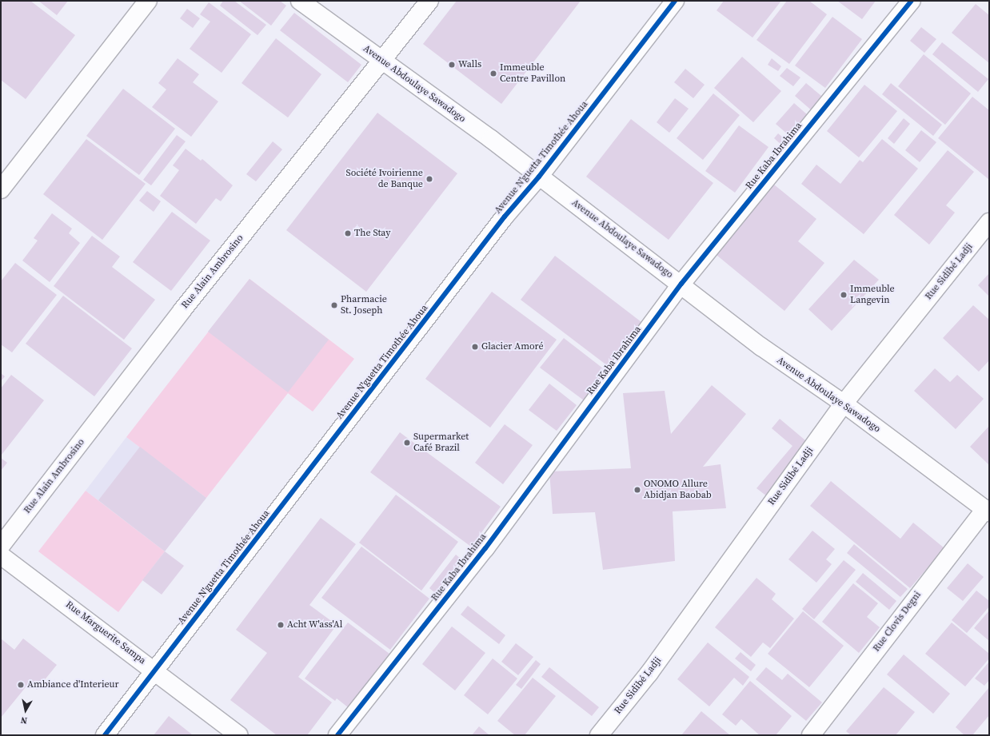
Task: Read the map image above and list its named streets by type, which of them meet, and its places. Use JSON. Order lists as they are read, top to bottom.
{
  "streets": {
    "street": [
      "Avenue Abdoulaye Sawadogo",
      "Rue Kaba Ibrahima",
      "Avenue N'guetta Timothée Ahoua",
      "Rue Alain Ambrosino",
      "Rue Sidibé Ladji",
      "Rue Clovis Degni",
      "Rue Marguerite Sampa"
    ]
  },
  "crossings": [
    ["Avenue Abdoulaye Sawadogo", "Rue Kaba Ibrahima"],
    ["Avenue Abdoulaye Sawadogo", "Avenue N'guetta Timothée Ahoua"],
    ["Avenue Abdoulaye Sawadogo", "Rue Alain Ambrosino"],
    ["Avenue Abdoulaye Sawadogo", "Rue Sidibé Ladji"],
    ["Avenue Abdoulaye Sawadogo", "Rue Clovis Degni"],
    ["Avenue N'guetta Timothée Ahoua", "Rue Marguerite Sampa"]
  ],
  "places": [
    "Walls",
    "Immeuble Centre Pavillon",
    "Société Ivoirienne de Banque",
    "The Stay",
    "Immeuble Langevin",
    "Pharmacie St. Joseph",
    "Glacier Amoré",
    "Supermarket Café Brazil",
    "ONOMO Allure Abidjan Baobab",
    "Acht W'ass'Al",
    "Ambiance d'Interieur"
  ],
  "north": "bottom"
}
